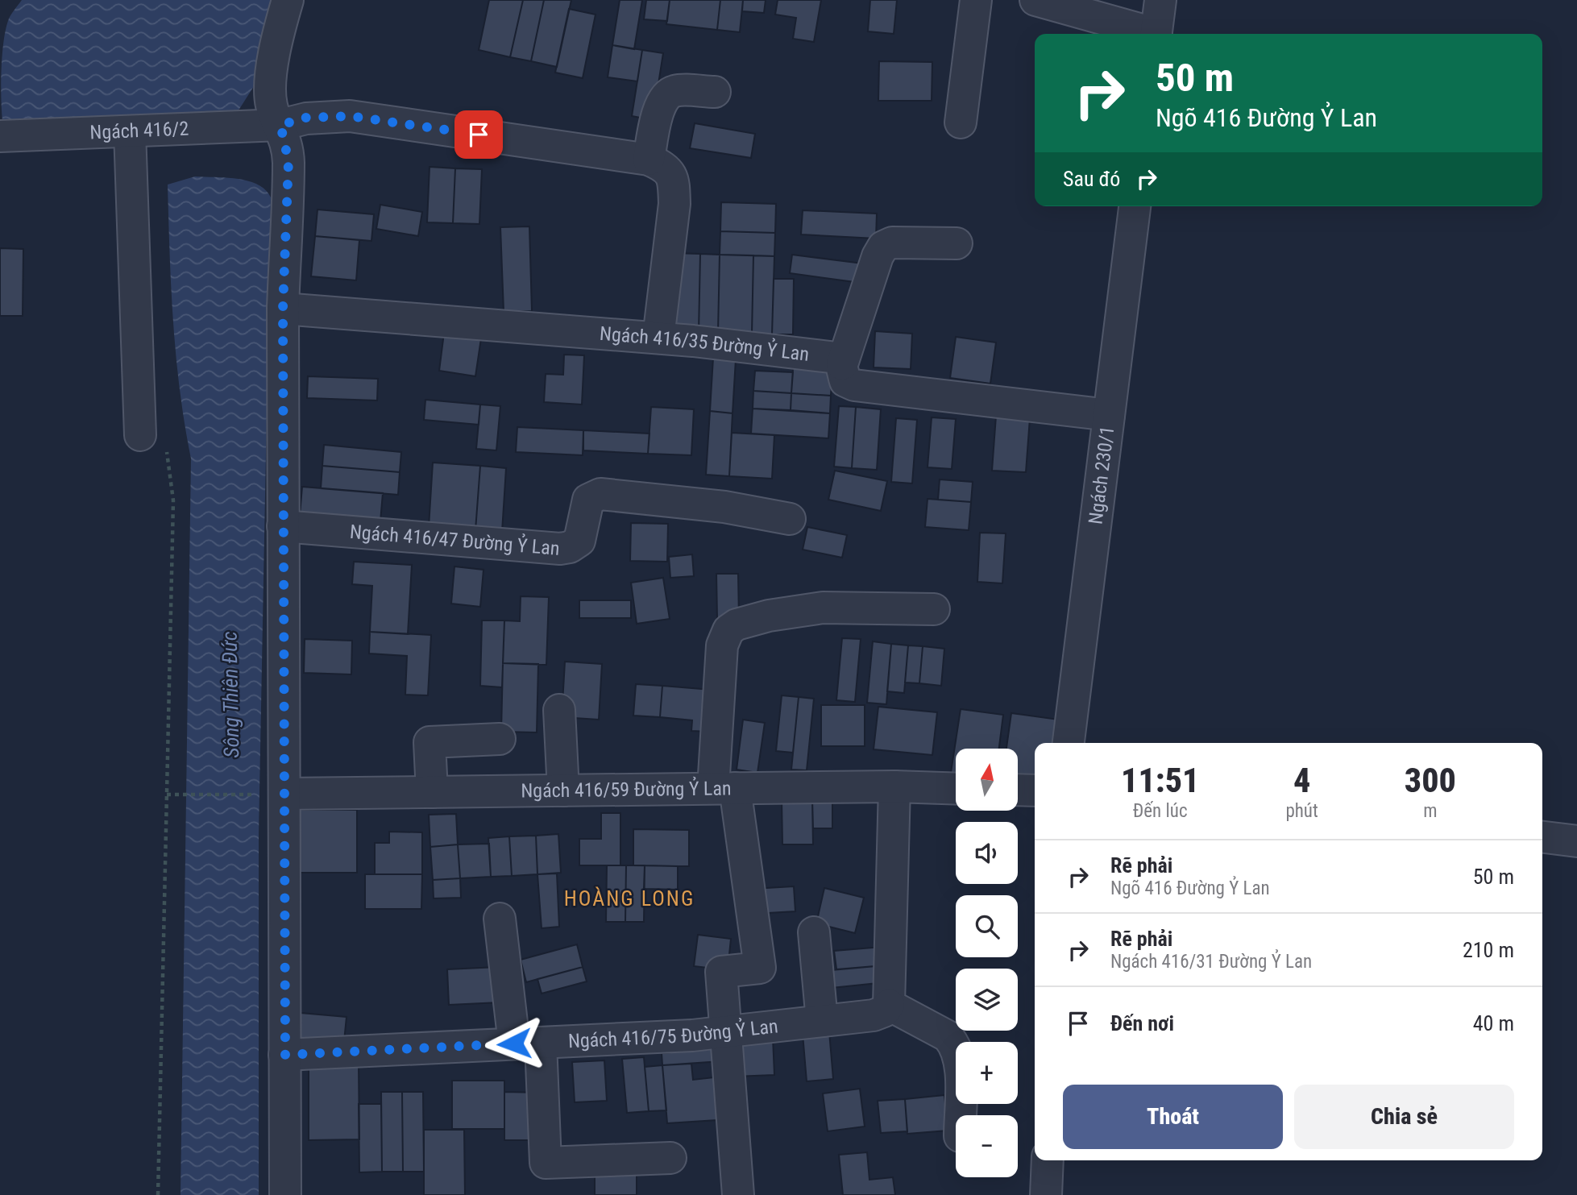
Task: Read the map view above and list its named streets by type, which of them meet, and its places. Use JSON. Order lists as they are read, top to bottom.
{
  "streets": {
    "street": [
      "Ngách 416/2",
      "Ngách 416/35 Đường Ỷ Lan",
      "Ngách 230/1",
      "Ngách 416/47 Đường Ỷ Lan",
      "Ngách 416/59 Đường Ỷ Lan",
      "Ngách 416/75 Đường Ỷ Lan"
    ]
  },
  "districts": ["HOÀNG LONG"],
  "water": ["Sông Thiên Đức"],
  "north": "top",
  "page": {
    "turn": ["50 m", "Ngõ 416 Đường Ỷ Lan"],
    "then": "Sau đó",
    "eta": [
      "11:51",
      "Đến lúc",
      "4",
      "phút",
      "300",
      "m"
    ],
    "map_buttons": ["+", "−"],
    "list": [
      {
        "name": "Rẽ phải",
        "note": "Ngõ 416 Đường Ỷ Lan",
        "value": "50 m"
      },
      {
        "name": "Rẽ phải",
        "note": "Ngách 416/31 Đường Ỷ Lan",
        "value": "210 m"
      },
      {
        "name": "Đến nơi",
        "value": "40 m"
      }
    ],
    "buttons": ["Thoát", "Chia sẻ"]
  }
}
